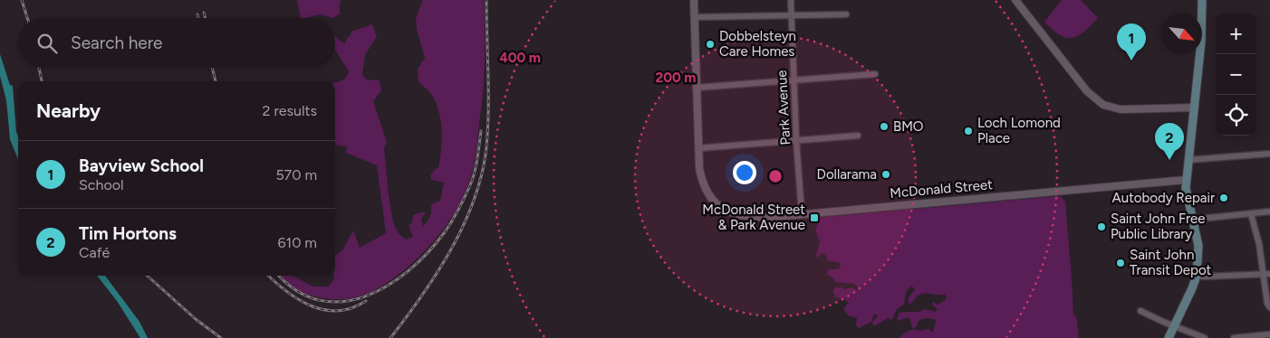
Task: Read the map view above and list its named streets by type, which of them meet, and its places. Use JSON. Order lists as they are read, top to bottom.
{
  "streets": {
    "street": ["Park Avenue", "McDonald Street"]
  },
  "crossings": [
    ["Park Avenue", "McDonald Street"]
  ],
  "places": {
    "other": [
      "Dobbelsteyn Care Homes",
      "BMO",
      "Loch Lomond Place",
      "Dollarama",
      "Autobody Repair",
      "Saint John Free Public Library",
      "Saint John Transit Depot"
    ],
    "transit": ["McDonald Street & Park Avenue"]
  },
  "north": "bottom right",
  "page": {
    "map_buttons": ["+", "−"],
    "search": "Search here",
    "pins": ["1", "2"],
    "heading": ["Nearby", "2 results"],
    "list": [
      {
        "mark": "1",
        "name": "Bayview School",
        "note": "School",
        "value": "570 m"
      },
      {
        "mark": "2",
        "name": "Tim Hortons",
        "note": "Café",
        "value": "610 m"
      }
    ]
  },
  "rings": ["400 m", "200 m"]
}
